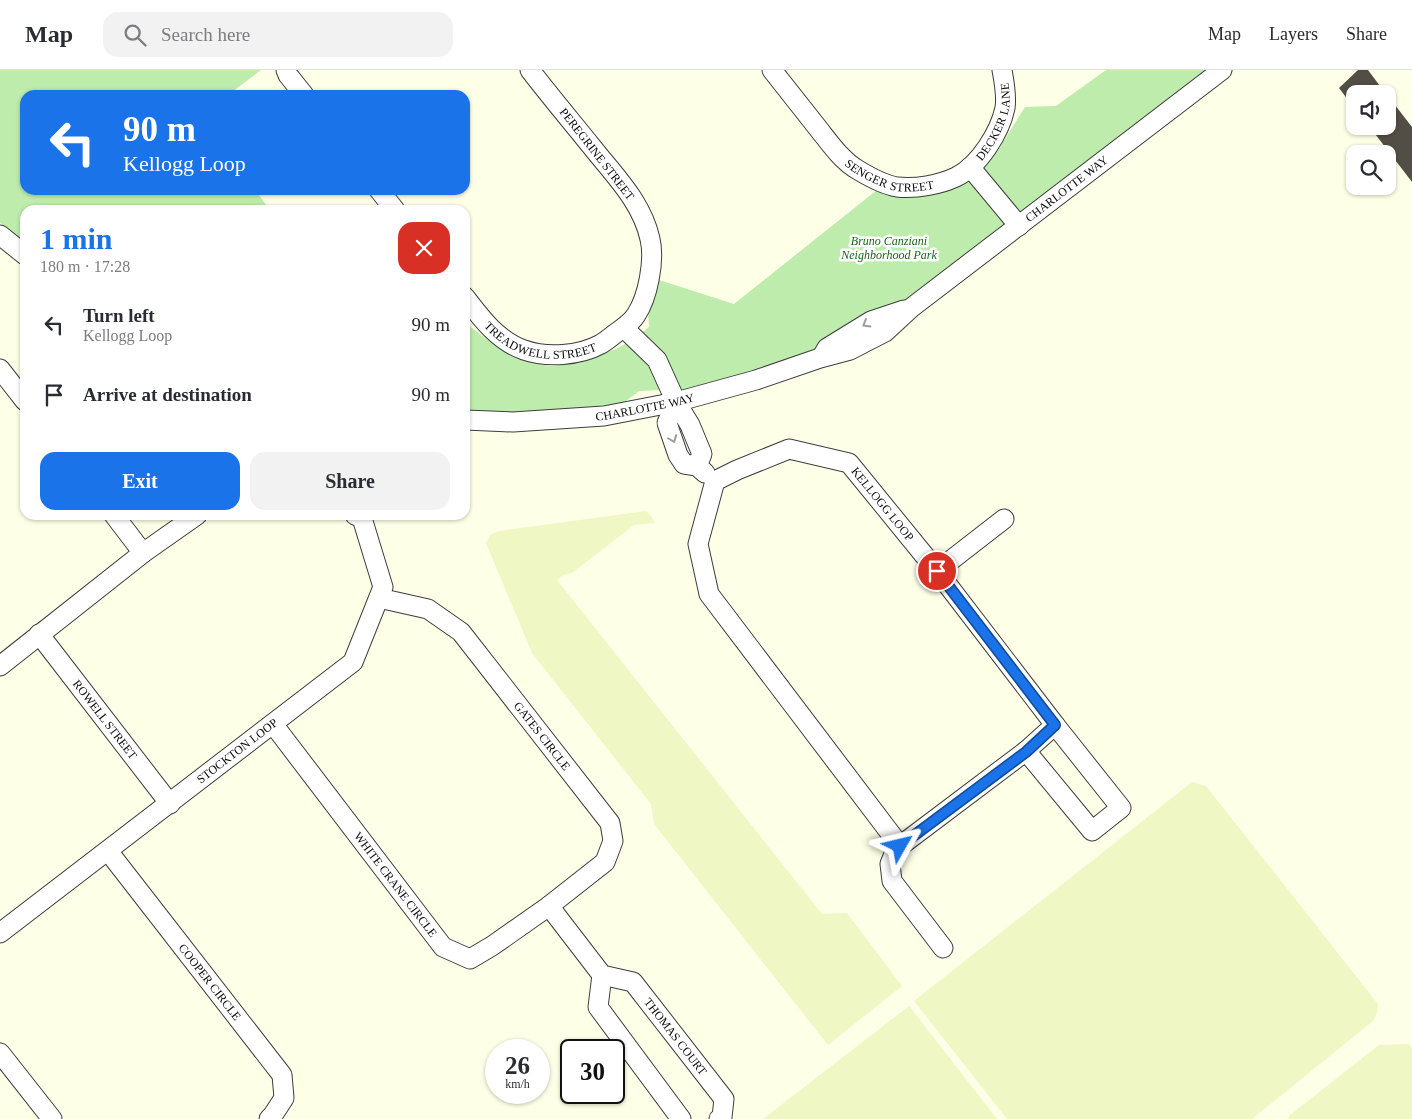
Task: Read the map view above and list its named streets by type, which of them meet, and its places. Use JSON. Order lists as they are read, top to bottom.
{
  "streets": {
    "street": [
      "DECKER LANE",
      "PEREGRINE STREET",
      "SENGER STREET",
      "CHARLOTTE WAY",
      "TREADWELL STREET",
      "KELLOGG LOOP",
      "ROWELL STREET",
      "GATES CIRCLE",
      "STOCKTON LOOP",
      "WHITE CRANE CIRCLE",
      "COOPER CIRCLE",
      "THOMAS COURT"
    ]
  },
  "crossings": [
    ["DECKER LANE", "SENGER STREET"],
    ["PEREGRINE STREET", "TREADWELL STREET"],
    ["ROWELL STREET", "STOCKTON LOOP"],
    ["GATES CIRCLE", "STOCKTON LOOP"],
    ["GATES CIRCLE", "WHITE CRANE CIRCLE"],
    ["STOCKTON LOOP", "WHITE CRANE CIRCLE"],
    ["STOCKTON LOOP", "COOPER CIRCLE"]
  ],
  "parks": ["Bruno Canziani Neighborhood Park"],
  "page": {
    "header": "Map",
    "search": "Search here",
    "nav": ["Map", "Layers", "Share"],
    "turn": ["90 m", "Kellogg Loop"],
    "heading": ["1 min", "180 m · 17:28"],
    "list": [
      {
        "name": "Turn left",
        "note": "Kellogg Loop",
        "value": "90 m"
      },
      {
        "name": "Arrive at destination",
        "value": "90 m"
      }
    ],
    "buttons": ["Exit", "Share"],
    "speed": "26 km/h",
    "limit": "30"
  }
}
